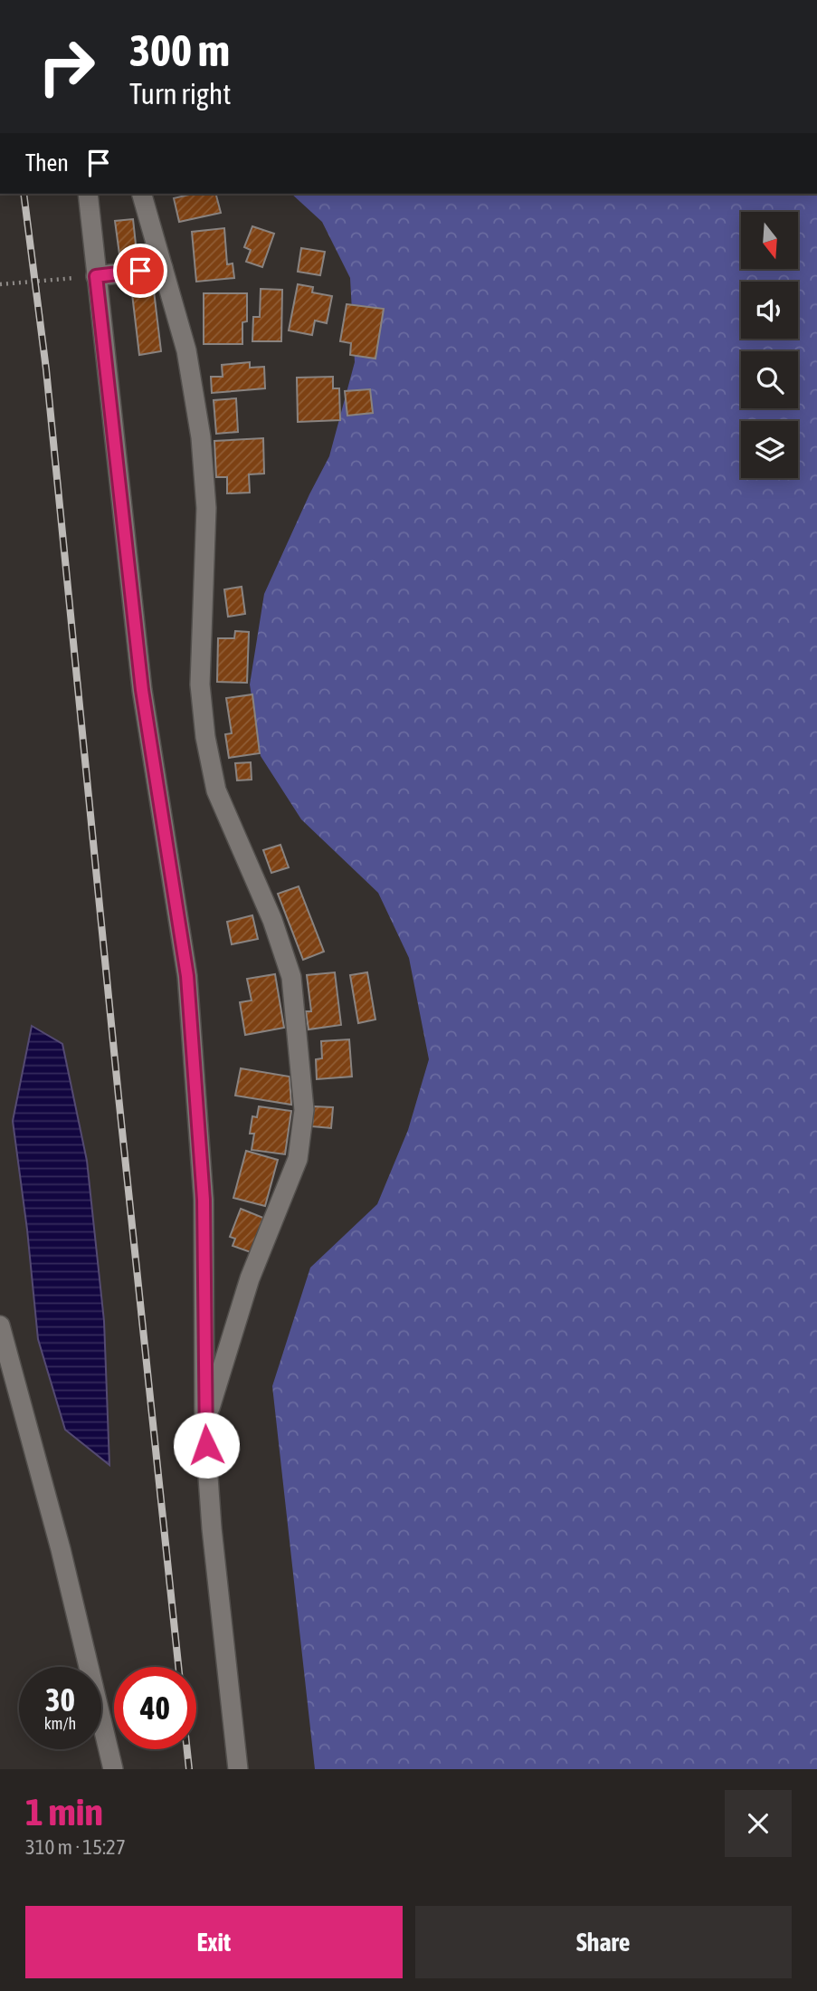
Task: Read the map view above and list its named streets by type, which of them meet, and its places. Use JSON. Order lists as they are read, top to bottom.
{
  "north": "bottom",
  "page": {
    "turn": ["300 m", "Turn right"],
    "then": "Then",
    "speed": "30 km/h",
    "limit": "40",
    "heading": ["1 min", "310 m · 15:27"],
    "buttons": ["Exit", "Share"]
  }
}
